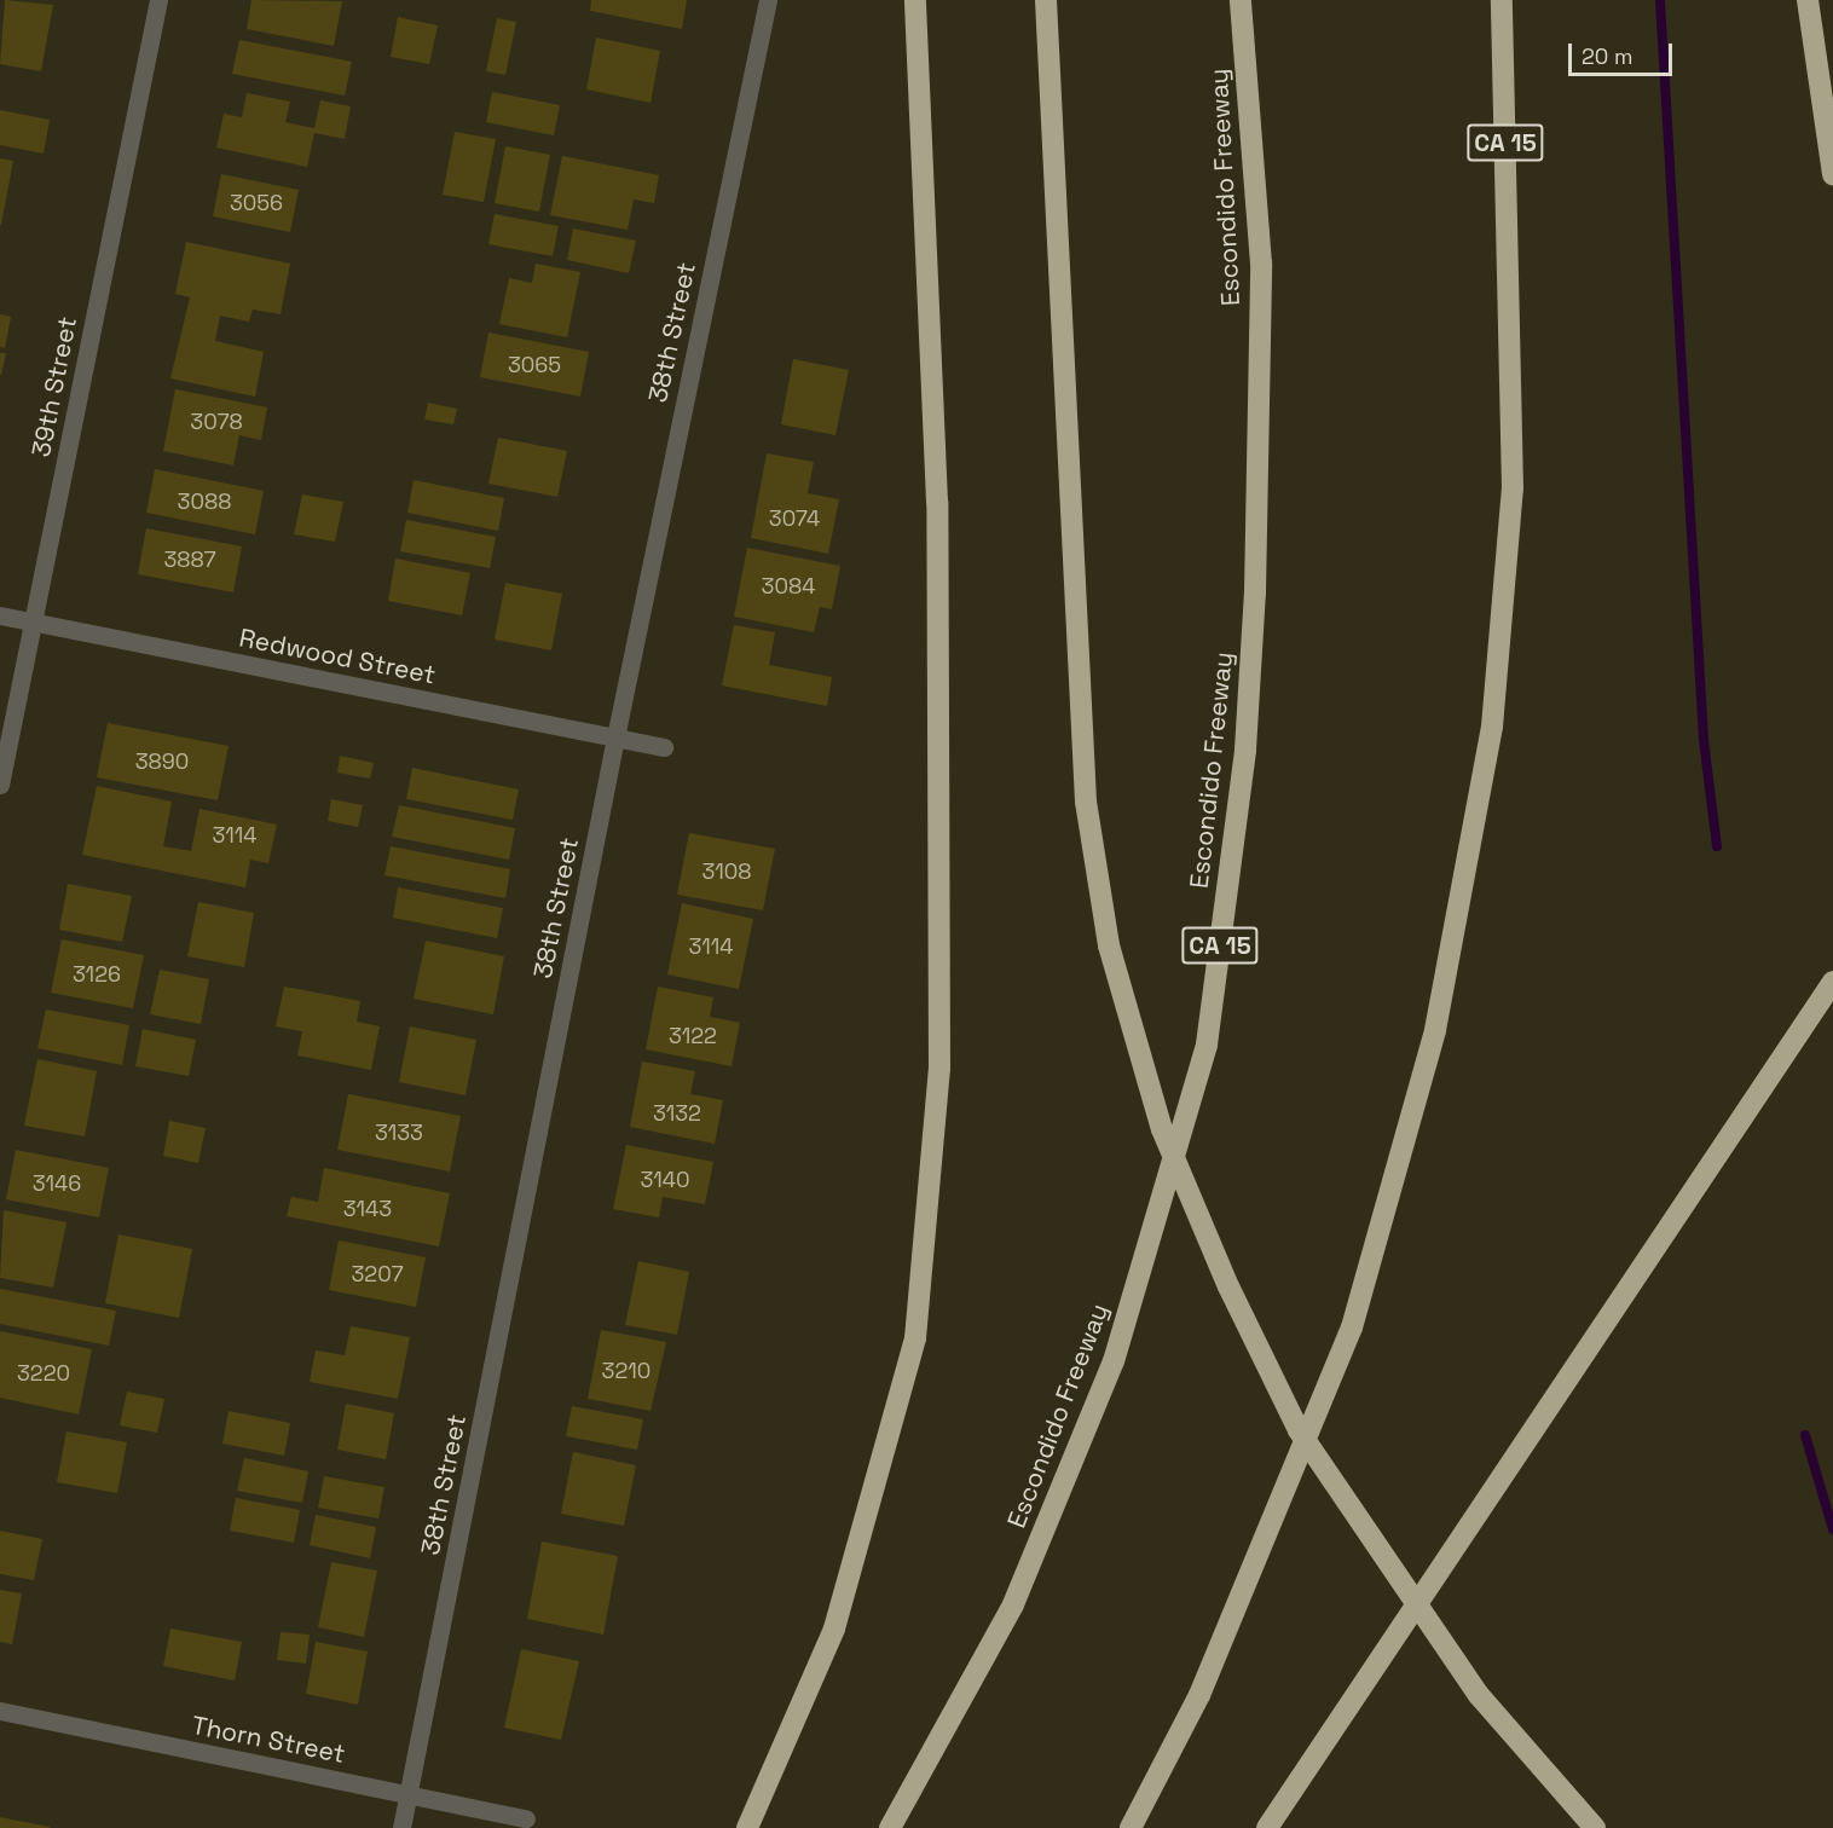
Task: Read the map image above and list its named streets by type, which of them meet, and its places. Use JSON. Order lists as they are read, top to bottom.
{
  "streets": {
    "highway": ["CA 15", "Escondido Freeway"],
    "street": [
      "38th Street",
      "39th Street",
      "Redwood Street",
      "Thorn Street"
    ]
  },
  "crossings": [
    ["38th Street", "Redwood Street"],
    ["38th Street", "Thorn Street"],
    ["39th Street", "Redwood Street"]
  ],
  "house_numbers": [
    "3056",
    "3065",
    "3078",
    "3088",
    "3074",
    "3887",
    "3084",
    "3890",
    "3114",
    "3108",
    "3114",
    "3126",
    "3122",
    "3132",
    "3133",
    "3140",
    "3146",
    "3143",
    "3207",
    "3210",
    "3220"
  ],
  "scale_bar": "20 m"
}
